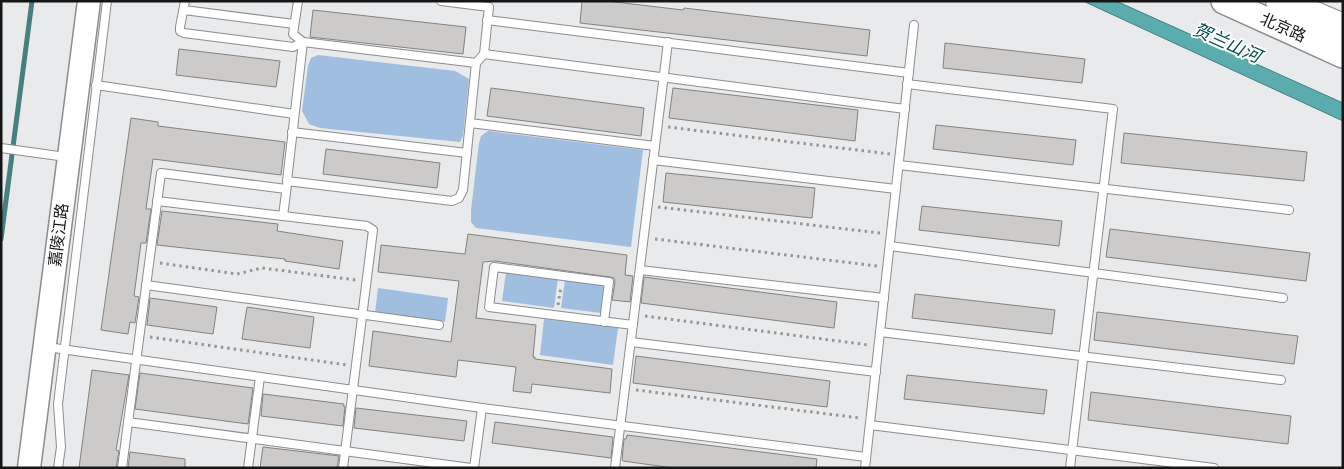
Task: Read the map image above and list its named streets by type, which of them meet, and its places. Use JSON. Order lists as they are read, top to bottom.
{
  "streets": {
    "main road": ["北京路"],
    "street": ["嘉陵江路"]
  },
  "water": ["贺兰山河"]
}
